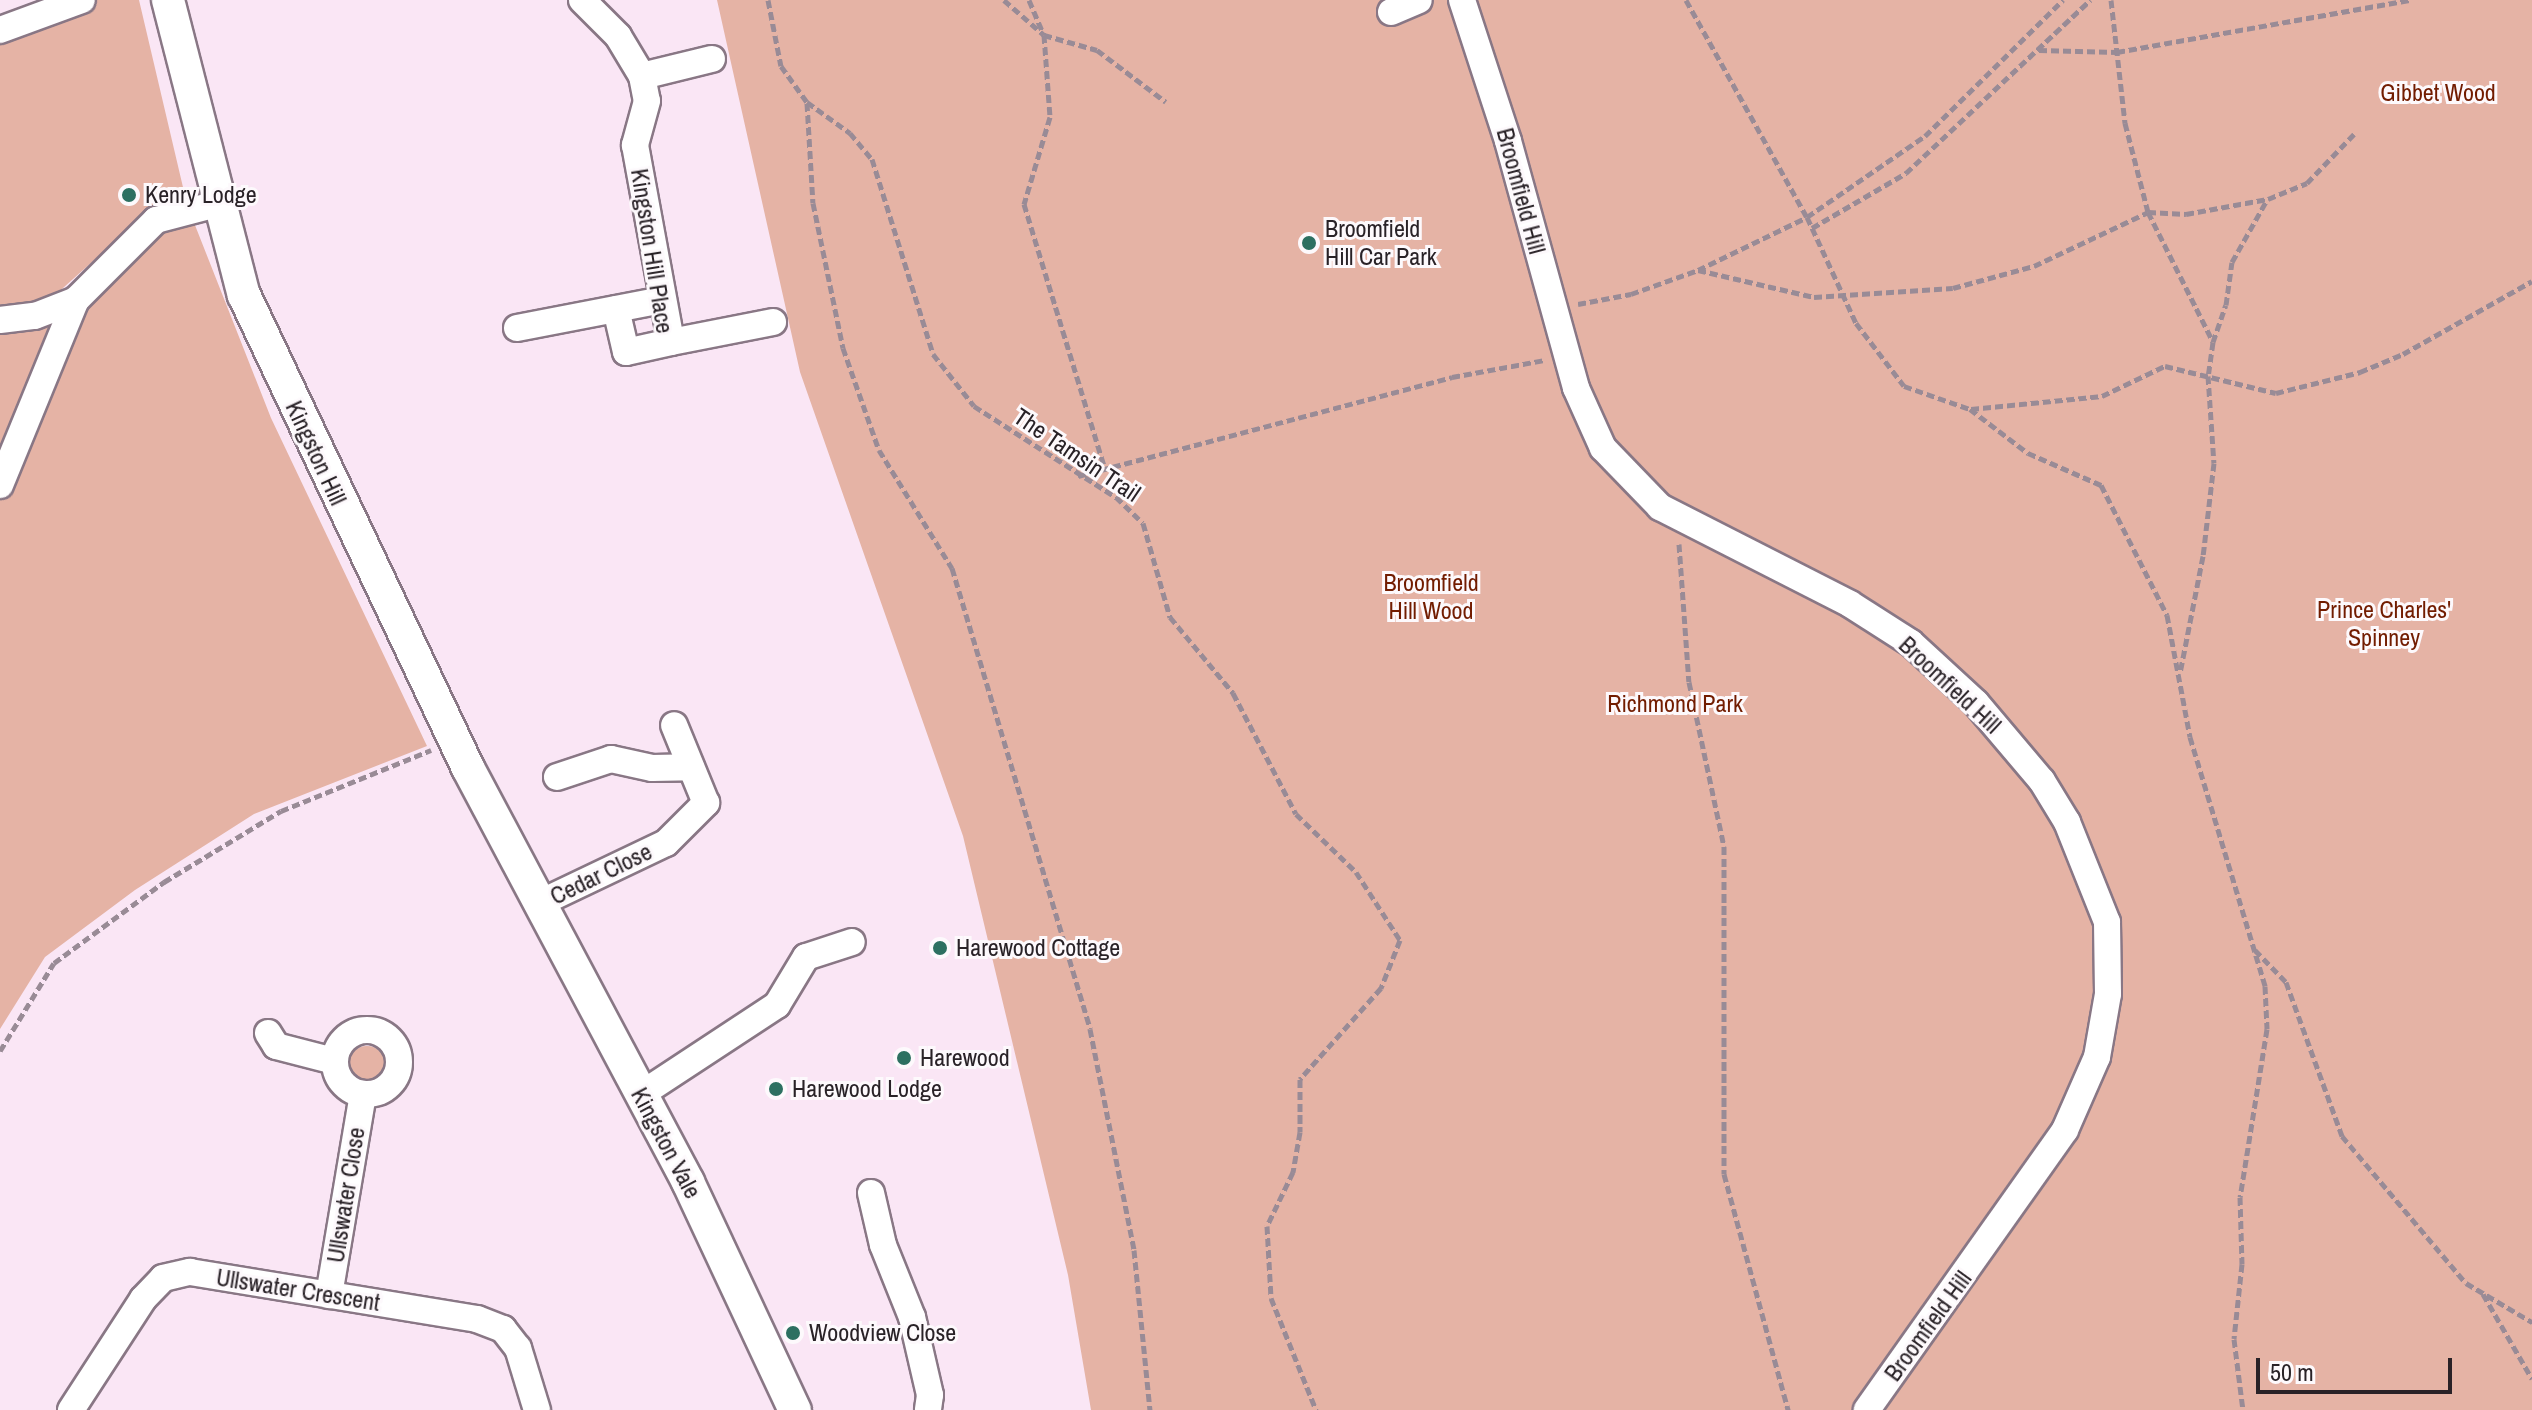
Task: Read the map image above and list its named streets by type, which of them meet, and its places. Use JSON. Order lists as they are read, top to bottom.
{
  "streets": {
    "main road": ["Kingston Hill", "Kingston Vale"],
    "street": [
      "Broomfield Hill",
      "Kingston Hill Place",
      "Cedar Close",
      "Ullswater Close",
      "Ullswater Crescent"
    ],
    "path": ["The Tamsin Trail"]
  },
  "crossings": [
    ["Kingston Hill", "Cedar Close"],
    ["Kingston Hill", "Kingston Vale"],
    ["Cedar Close", "Kingston Vale"],
    ["Ullswater Close", "Ullswater Crescent"]
  ],
  "parks": [
    "Gibbet Wood",
    "Broomfield Hill Wood",
    "Prince Charles' Spinney",
    "Richmond Park"
  ],
  "places": [
    "Kenry Lodge",
    "Broomfield Hill Car Park",
    "Harewood Cottage",
    "Harewood",
    "Harewood Lodge",
    "Woodview Close"
  ],
  "scale_bar": "50 m"
}
